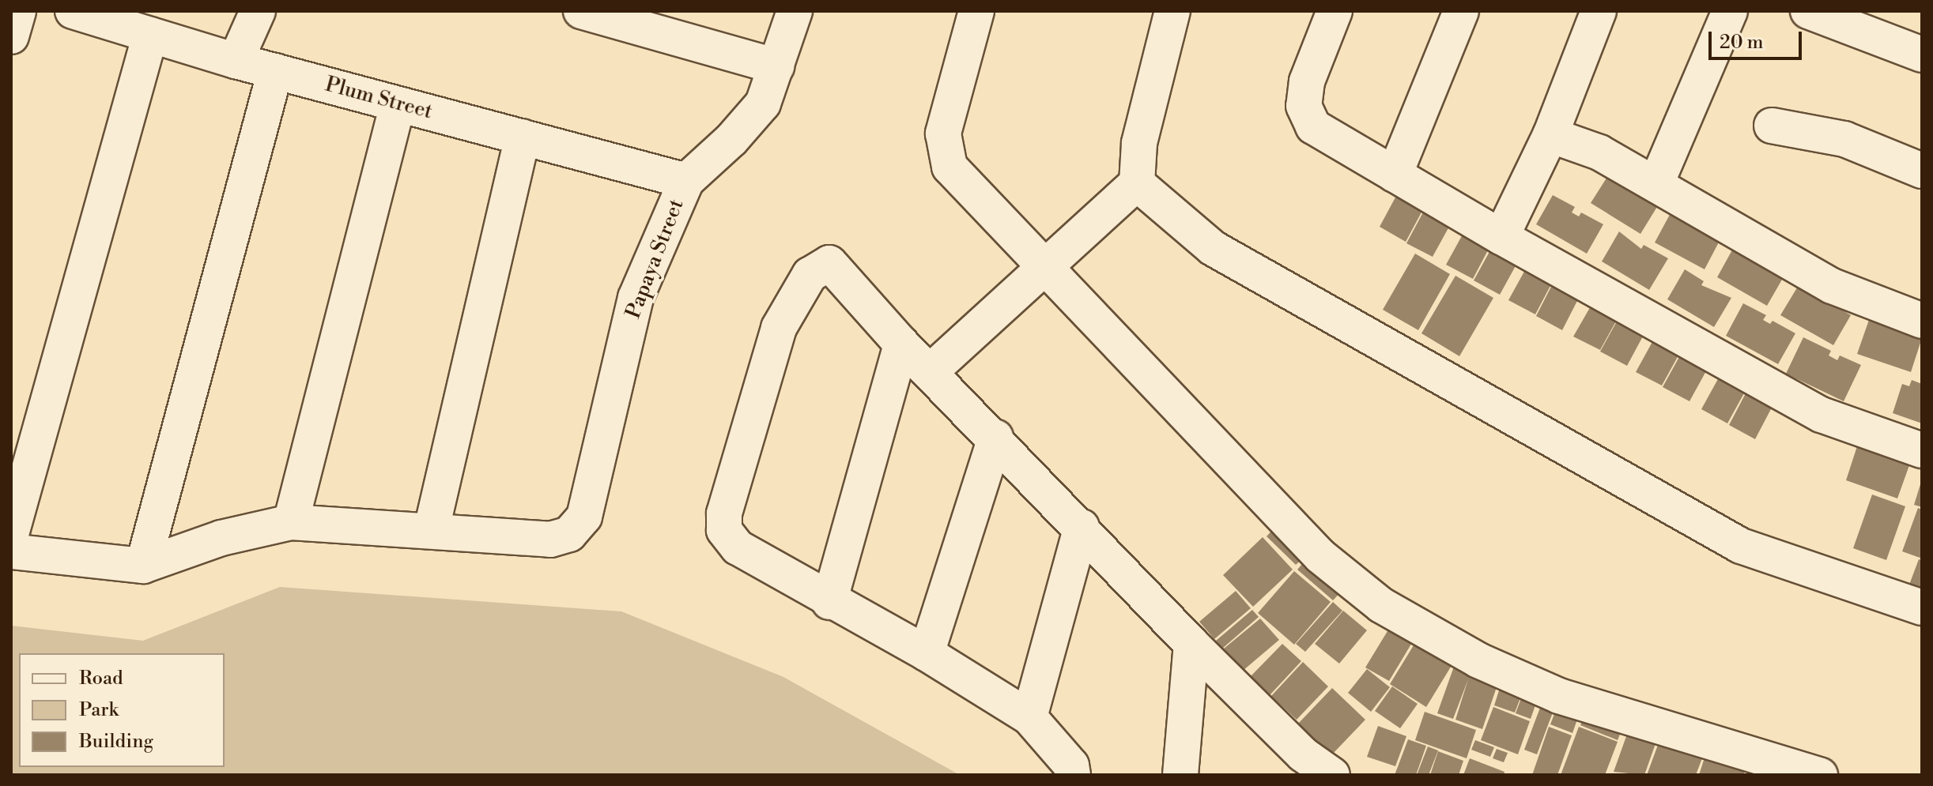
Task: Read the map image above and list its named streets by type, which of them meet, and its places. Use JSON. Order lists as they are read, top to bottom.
{
  "streets": {
    "street": ["Plum Street", "Papaya Street"]
  },
  "crossings": [
    ["Plum Street", "Papaya Street"]
  ],
  "legend": ["Road", "Park", "Building"],
  "scale_bar": "20 m"
}
